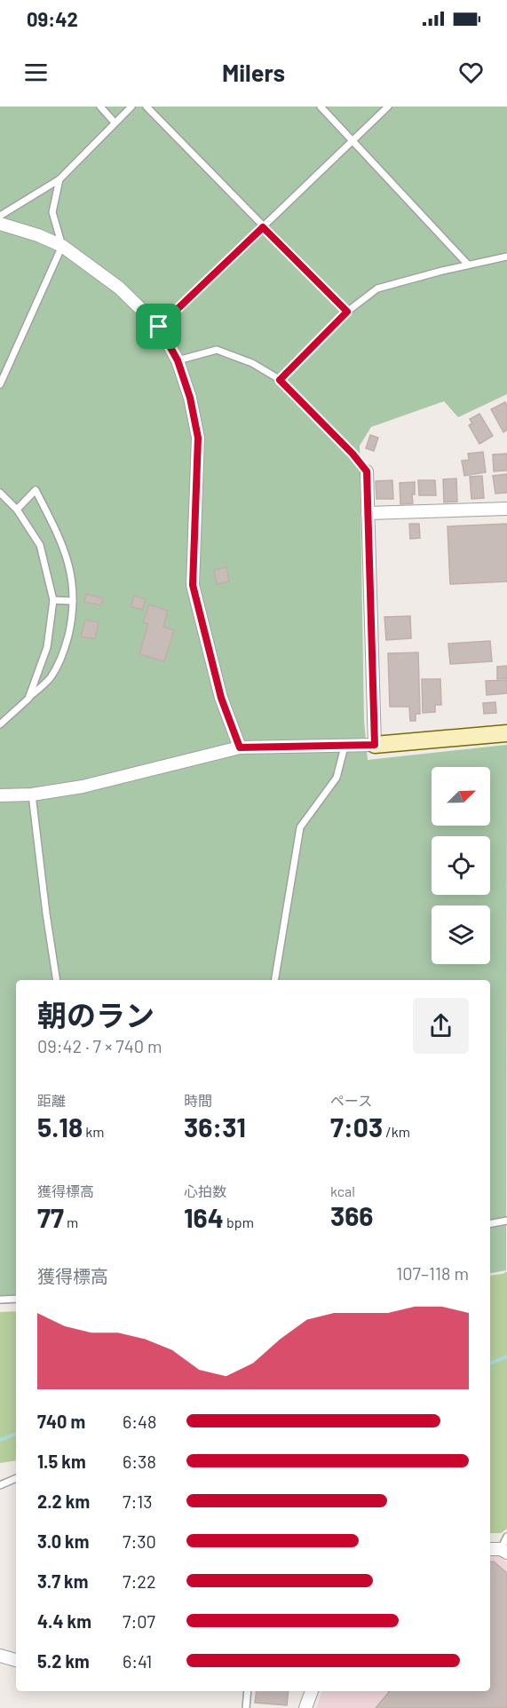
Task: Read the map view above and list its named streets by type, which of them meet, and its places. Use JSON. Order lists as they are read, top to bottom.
{
  "north": "top right",
  "page": {
    "status": "09:42",
    "header": "Milers",
    "heading": ["朝のラン", "09:42 · 7 × 740 m"],
    "stats": [
      ["距離", "5.18 km"],
      ["時間", "36:31"],
      ["ペース", "7:03 /km"],
      ["獲得標高", "77 m"],
      ["心拍数", "164 bpm"],
      ["kcal", "366"]
    ],
    "chart": ["獲得標高", "107–118 m"],
    "list": [
      {
        "name": "740 m",
        "note": "6:48"
      },
      {
        "name": "1.5 km",
        "note": "6:38"
      },
      {
        "name": "2.2 km",
        "note": "7:13"
      },
      {
        "name": "3.0 km",
        "note": "7:30"
      },
      {
        "name": "3.7 km",
        "note": "7:22"
      },
      {
        "name": "4.4 km",
        "note": "7:07"
      },
      {
        "name": "5.2 km",
        "note": "6:41"
      }
    ]
  }
}
